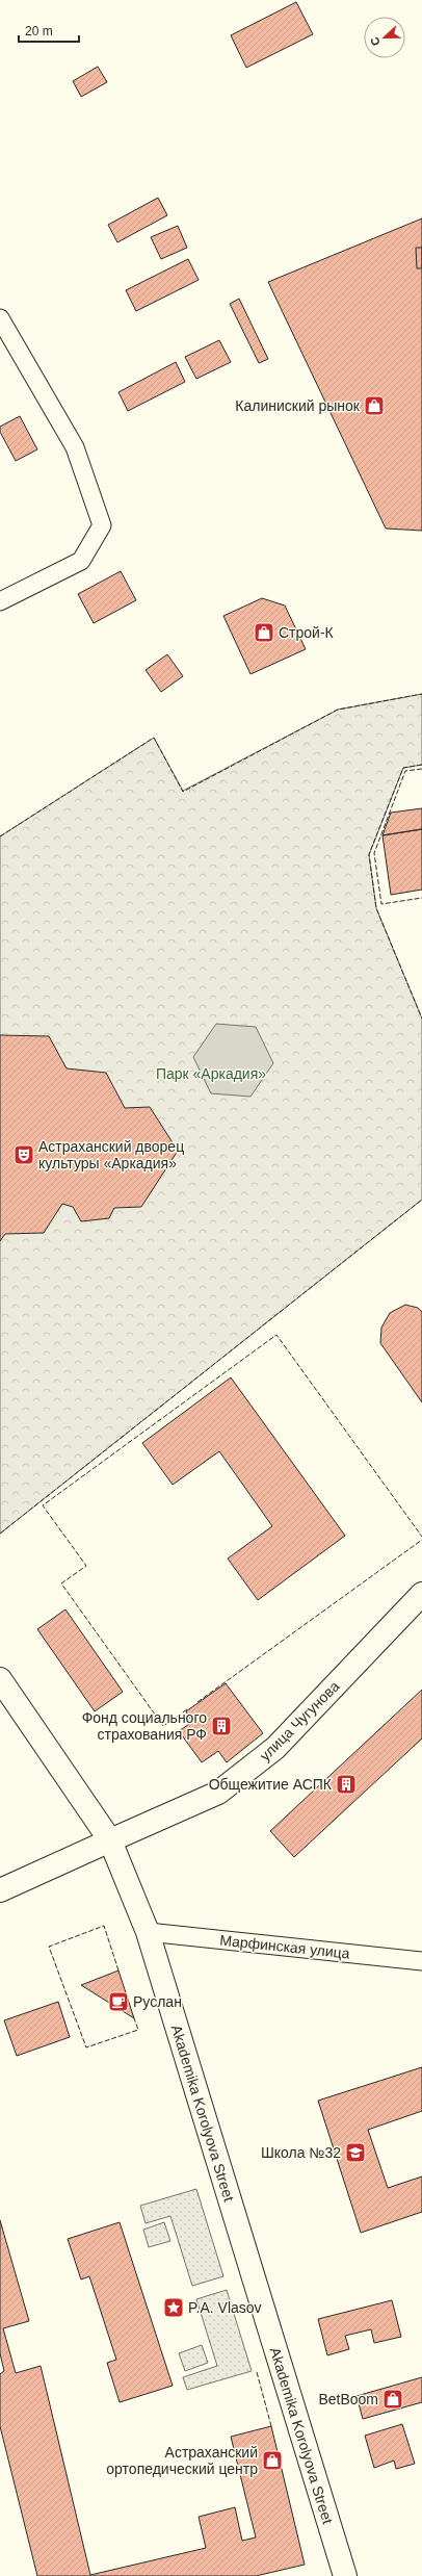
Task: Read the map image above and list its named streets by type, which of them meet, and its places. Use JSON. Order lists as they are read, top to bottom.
{
  "streets": {
    "main road": ["улица Чугунова", "Akademika Korolyova Street"],
    "street": ["Марфинская улица"]
  },
  "crossings": [
    ["улица Чугунова", "Akademika Korolyova Street"],
    ["Марфинская улица", "Akademika Korolyova Street"]
  ],
  "parks": ["Парк «Аркадия»"],
  "places": {
    "shop": [
      "Калиниский рынок",
      "Строй-К",
      "BetBoom",
      "Астраханский ортопедический центр"
    ],
    "theatre": ["Астраханский дворец культуры «Аркадия»"],
    "building": ["Фонд социального страхования РФ", "Общежитие АСПК"],
    "cafe": ["Руслан"],
    "school or university": ["Школа №32"],
    "place": ["P.A. Vlasov"]
  },
  "scale_bar": "20 m",
  "north": "left"
}
